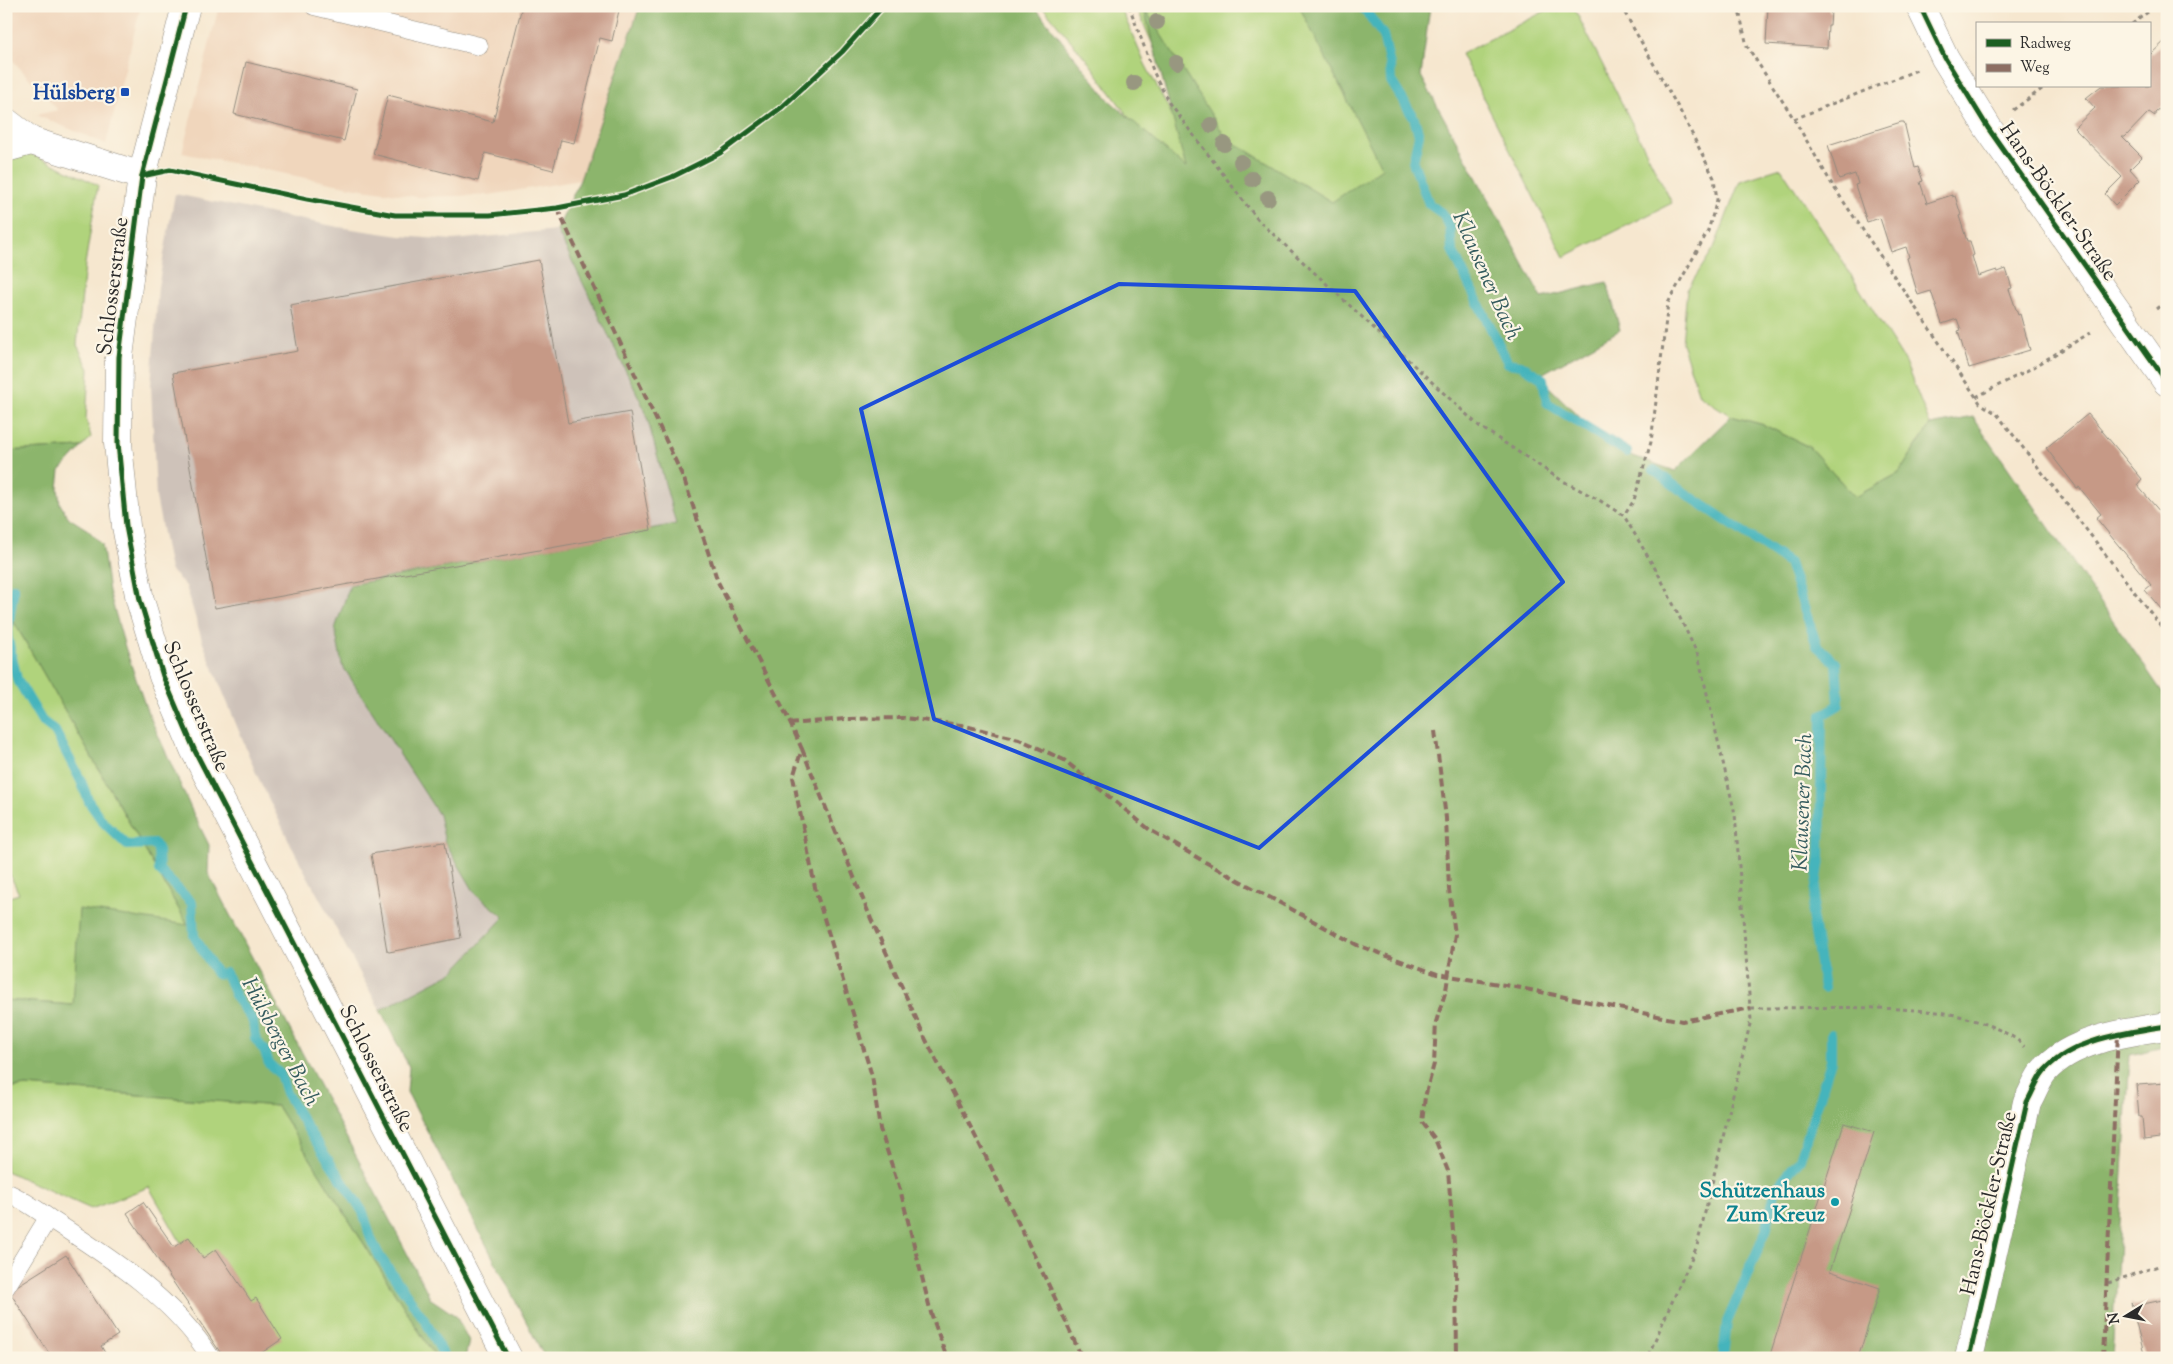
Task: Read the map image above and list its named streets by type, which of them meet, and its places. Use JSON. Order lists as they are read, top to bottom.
{
  "streets": {
    "street": ["Hans-Böckler-Straße", "Schlosserstraße"]
  },
  "water": ["Klausener Bach", "Hülsberger Bach"],
  "places": {
    "transit": ["Hülsberg"],
    "other": ["Schützenhaus Zum Kreuz"]
  },
  "legend": ["Radweg", "Weg"],
  "north": "left"
}
